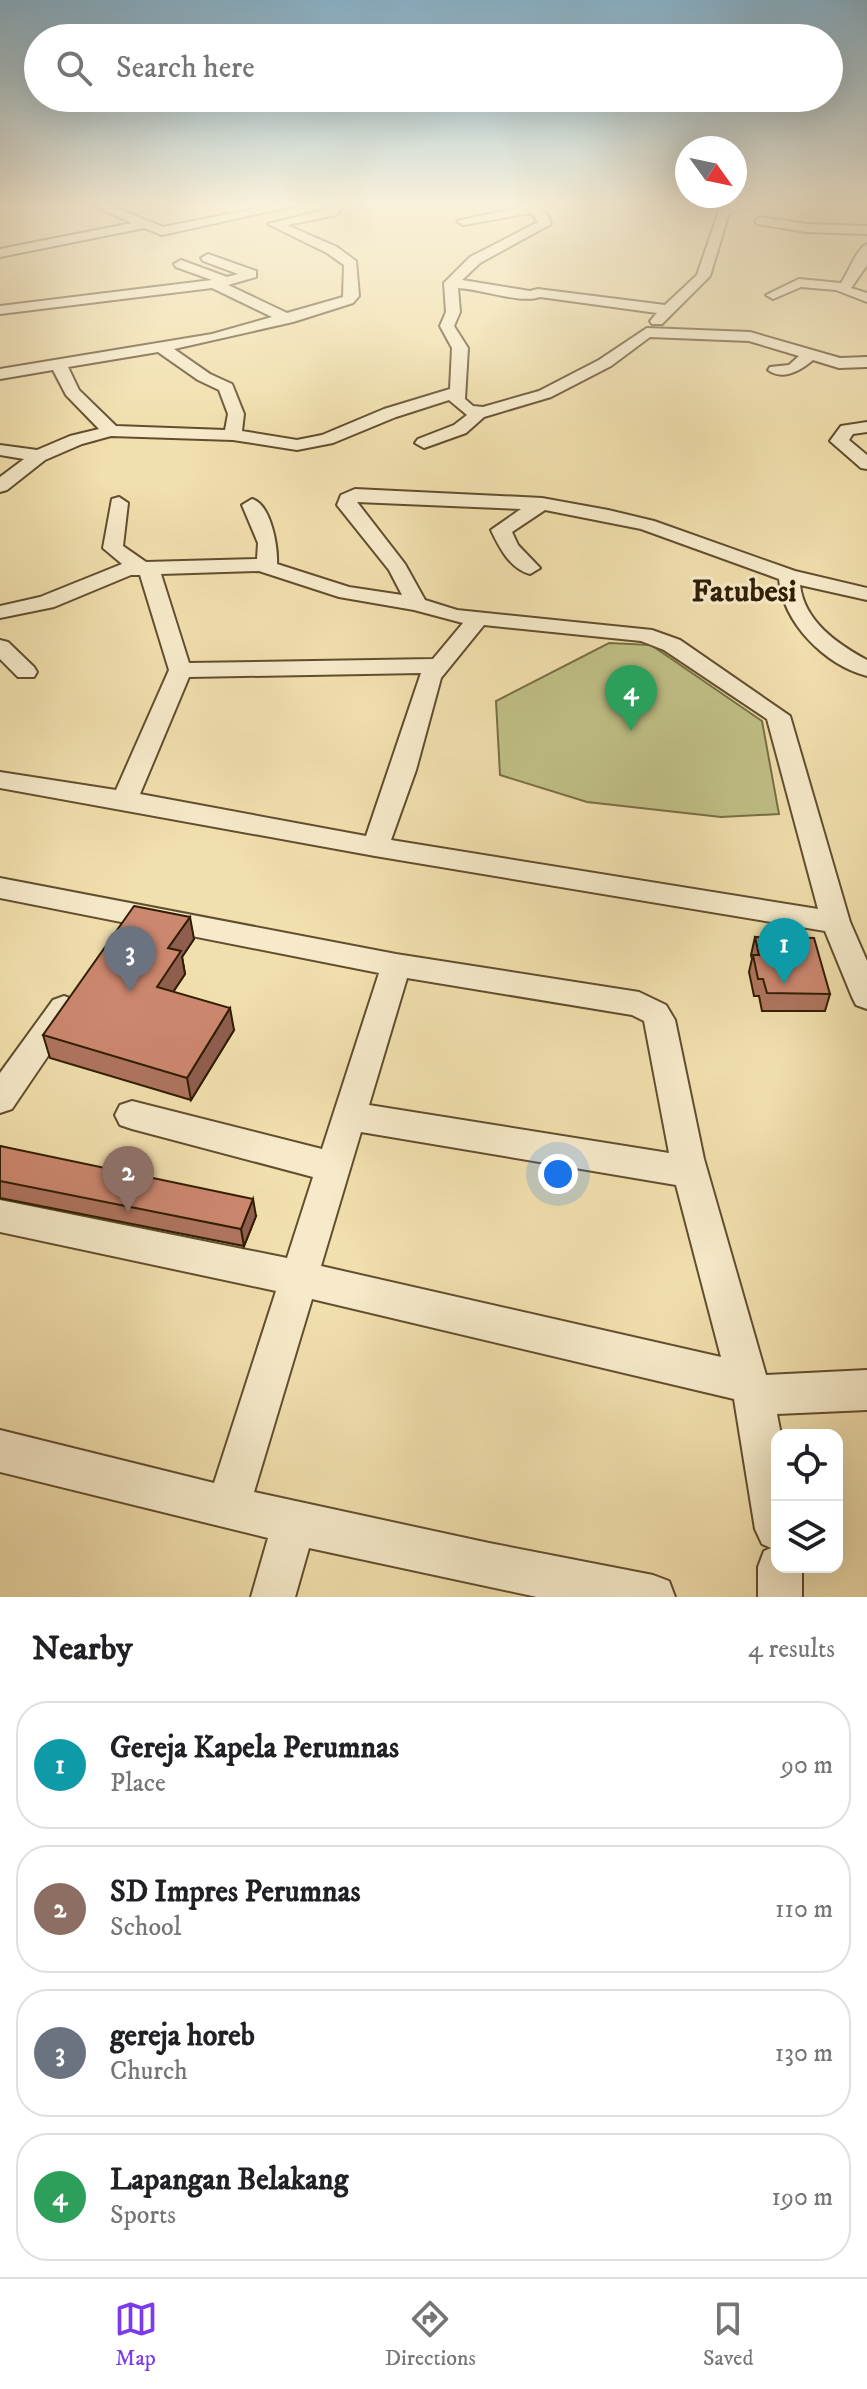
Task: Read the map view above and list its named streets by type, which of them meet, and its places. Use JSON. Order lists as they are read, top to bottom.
{
  "districts": ["Fatubesi"],
  "north": "bottom right",
  "page": {
    "search": "Search here",
    "pins": [
      "4",
      "1",
      "3",
      "2"
    ],
    "heading": ["Nearby", "4 results"],
    "list": [
      {
        "mark": "1",
        "name": "Gereja Kapela Perumnas",
        "note": "Place",
        "value": "90 m"
      },
      {
        "mark": "2",
        "name": "SD Impres Perumnas",
        "note": "School",
        "value": "110 m"
      },
      {
        "mark": "3",
        "name": "gereja horeb",
        "note": "Church",
        "value": "130 m"
      },
      {
        "mark": "4",
        "name": "Lapangan Belakang",
        "note": "Sports",
        "value": "190 m"
      }
    ],
    "nav": ["Map", "Directions", "Saved"]
  }
}
